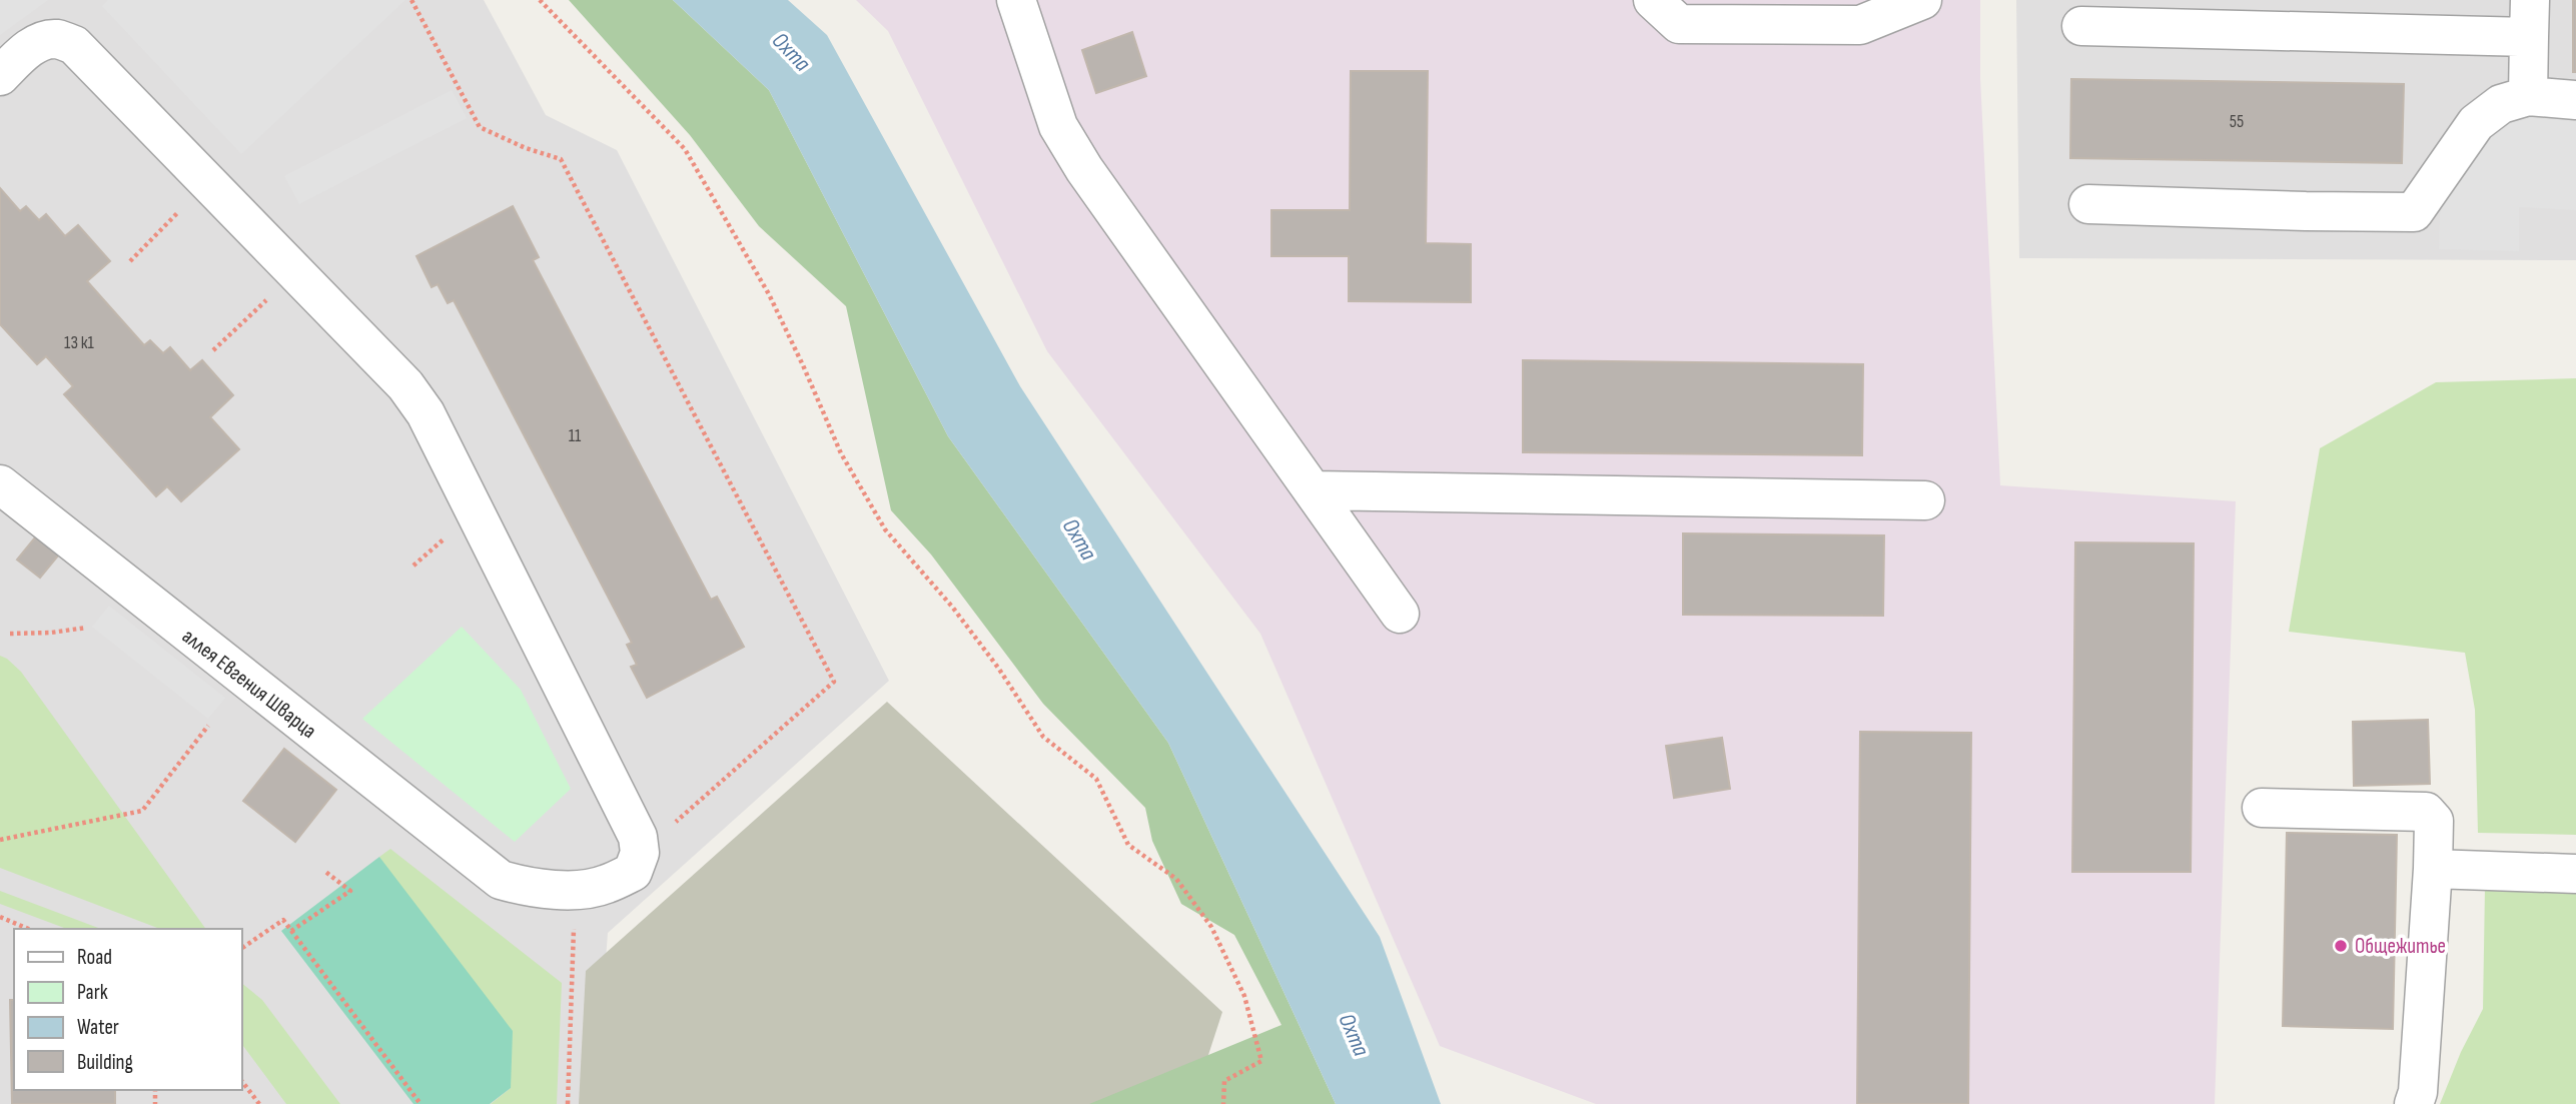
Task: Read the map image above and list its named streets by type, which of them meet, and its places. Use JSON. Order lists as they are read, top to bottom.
{
  "streets": {
    "street": ["аллея Евгения Шварца"]
  },
  "water": ["Охта"],
  "places": ["Общежитье"],
  "house_numbers": ["55", "13 к1", "11"],
  "legend": [
    "Road",
    "Park",
    "Water",
    "Building"
  ]
}
